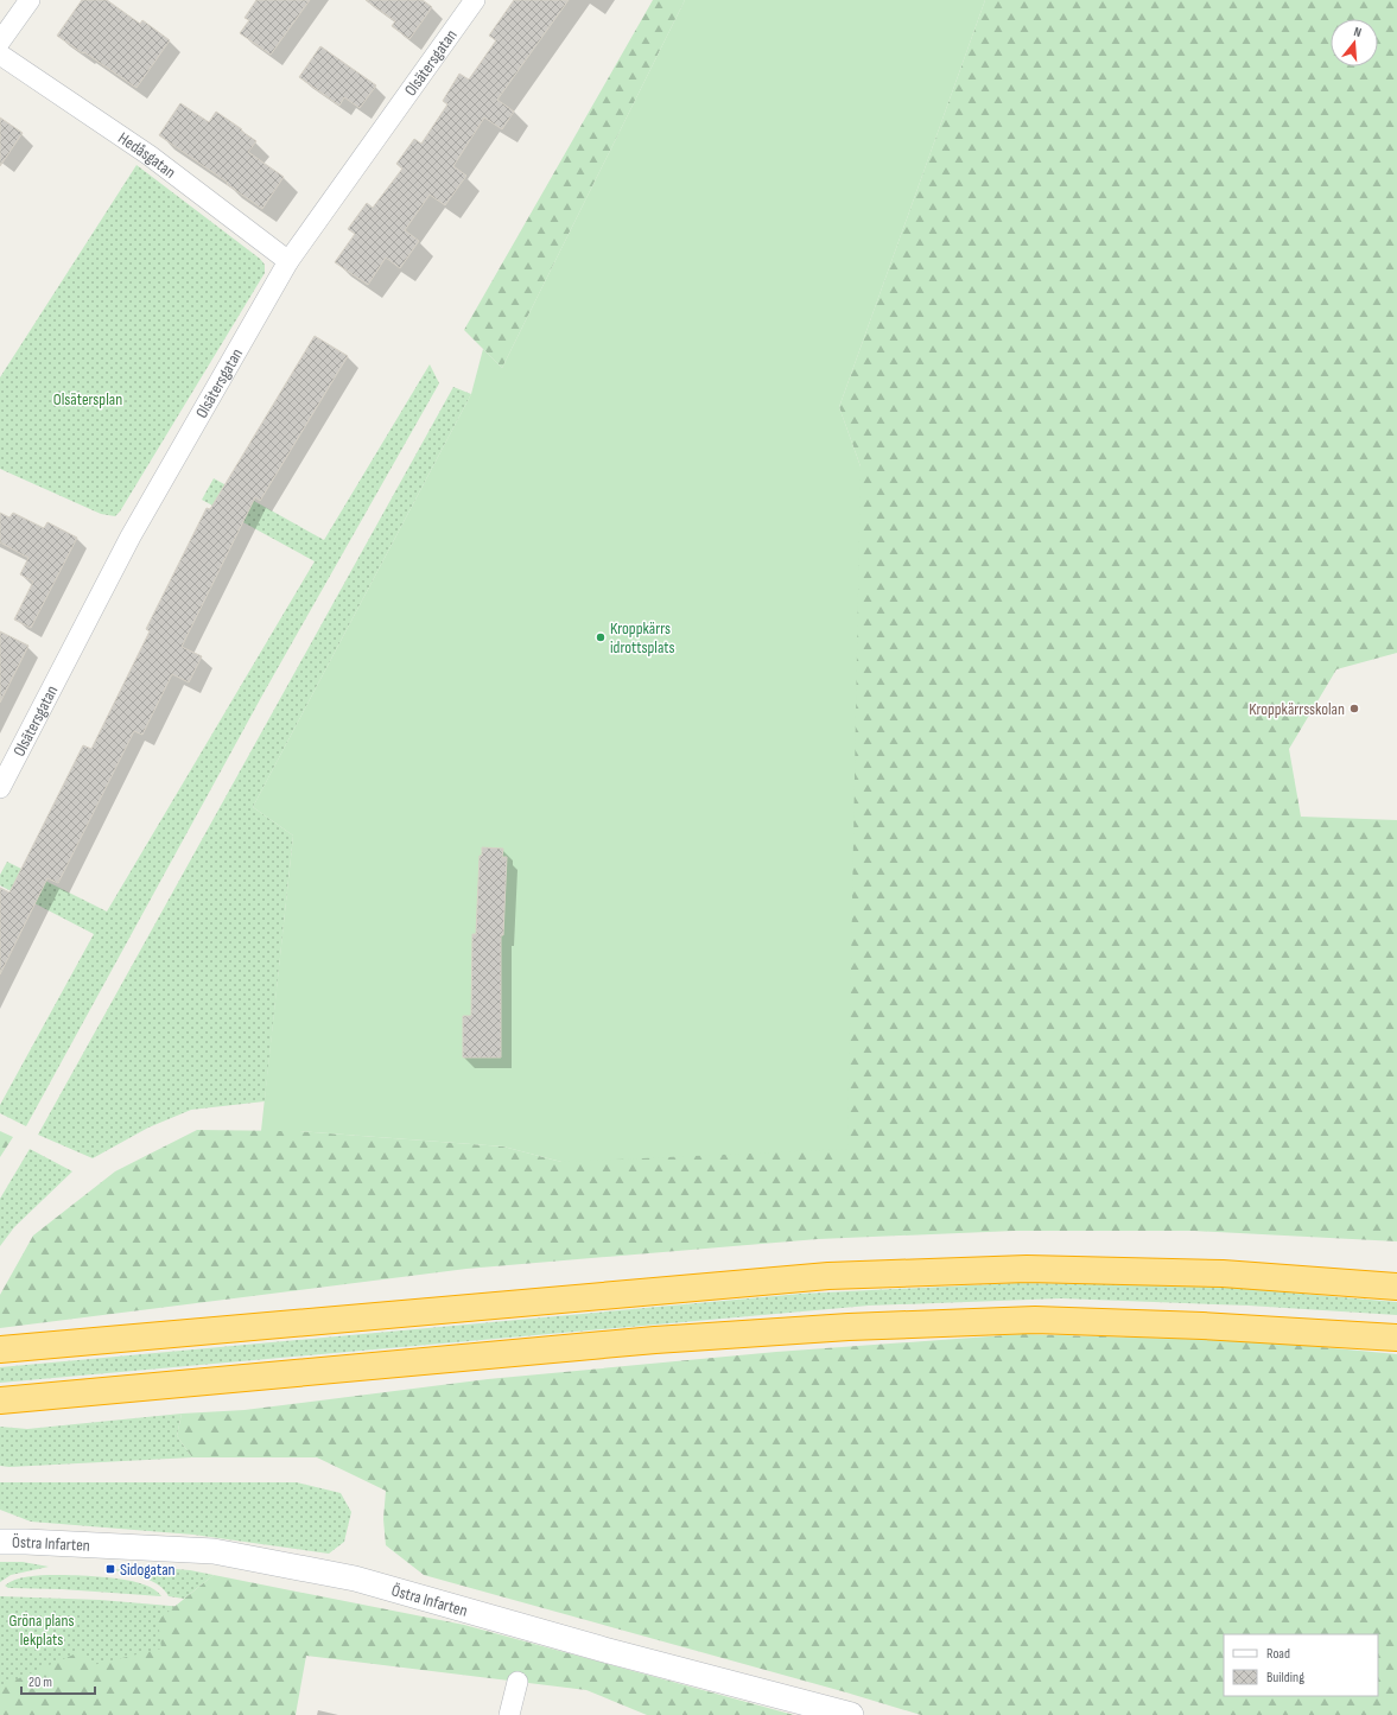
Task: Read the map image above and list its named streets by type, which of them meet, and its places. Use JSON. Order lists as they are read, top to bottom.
{
  "streets": {
    "street": ["Olsätersgatan", "Hedåsgatan", "Östra Infarten"]
  },
  "crossings": [
    ["Olsätersgatan", "Hedåsgatan"]
  ],
  "parks": ["Olsätersplan", "Gröna plans lekplats"],
  "places": {
    "other": ["Kroppkärrs idrottsplats", "Kroppkärrsskolan"],
    "transit": ["Sidogatan"]
  },
  "legend": ["Road", "Building"],
  "scale_bar": "20 m",
  "north": "top"
}
